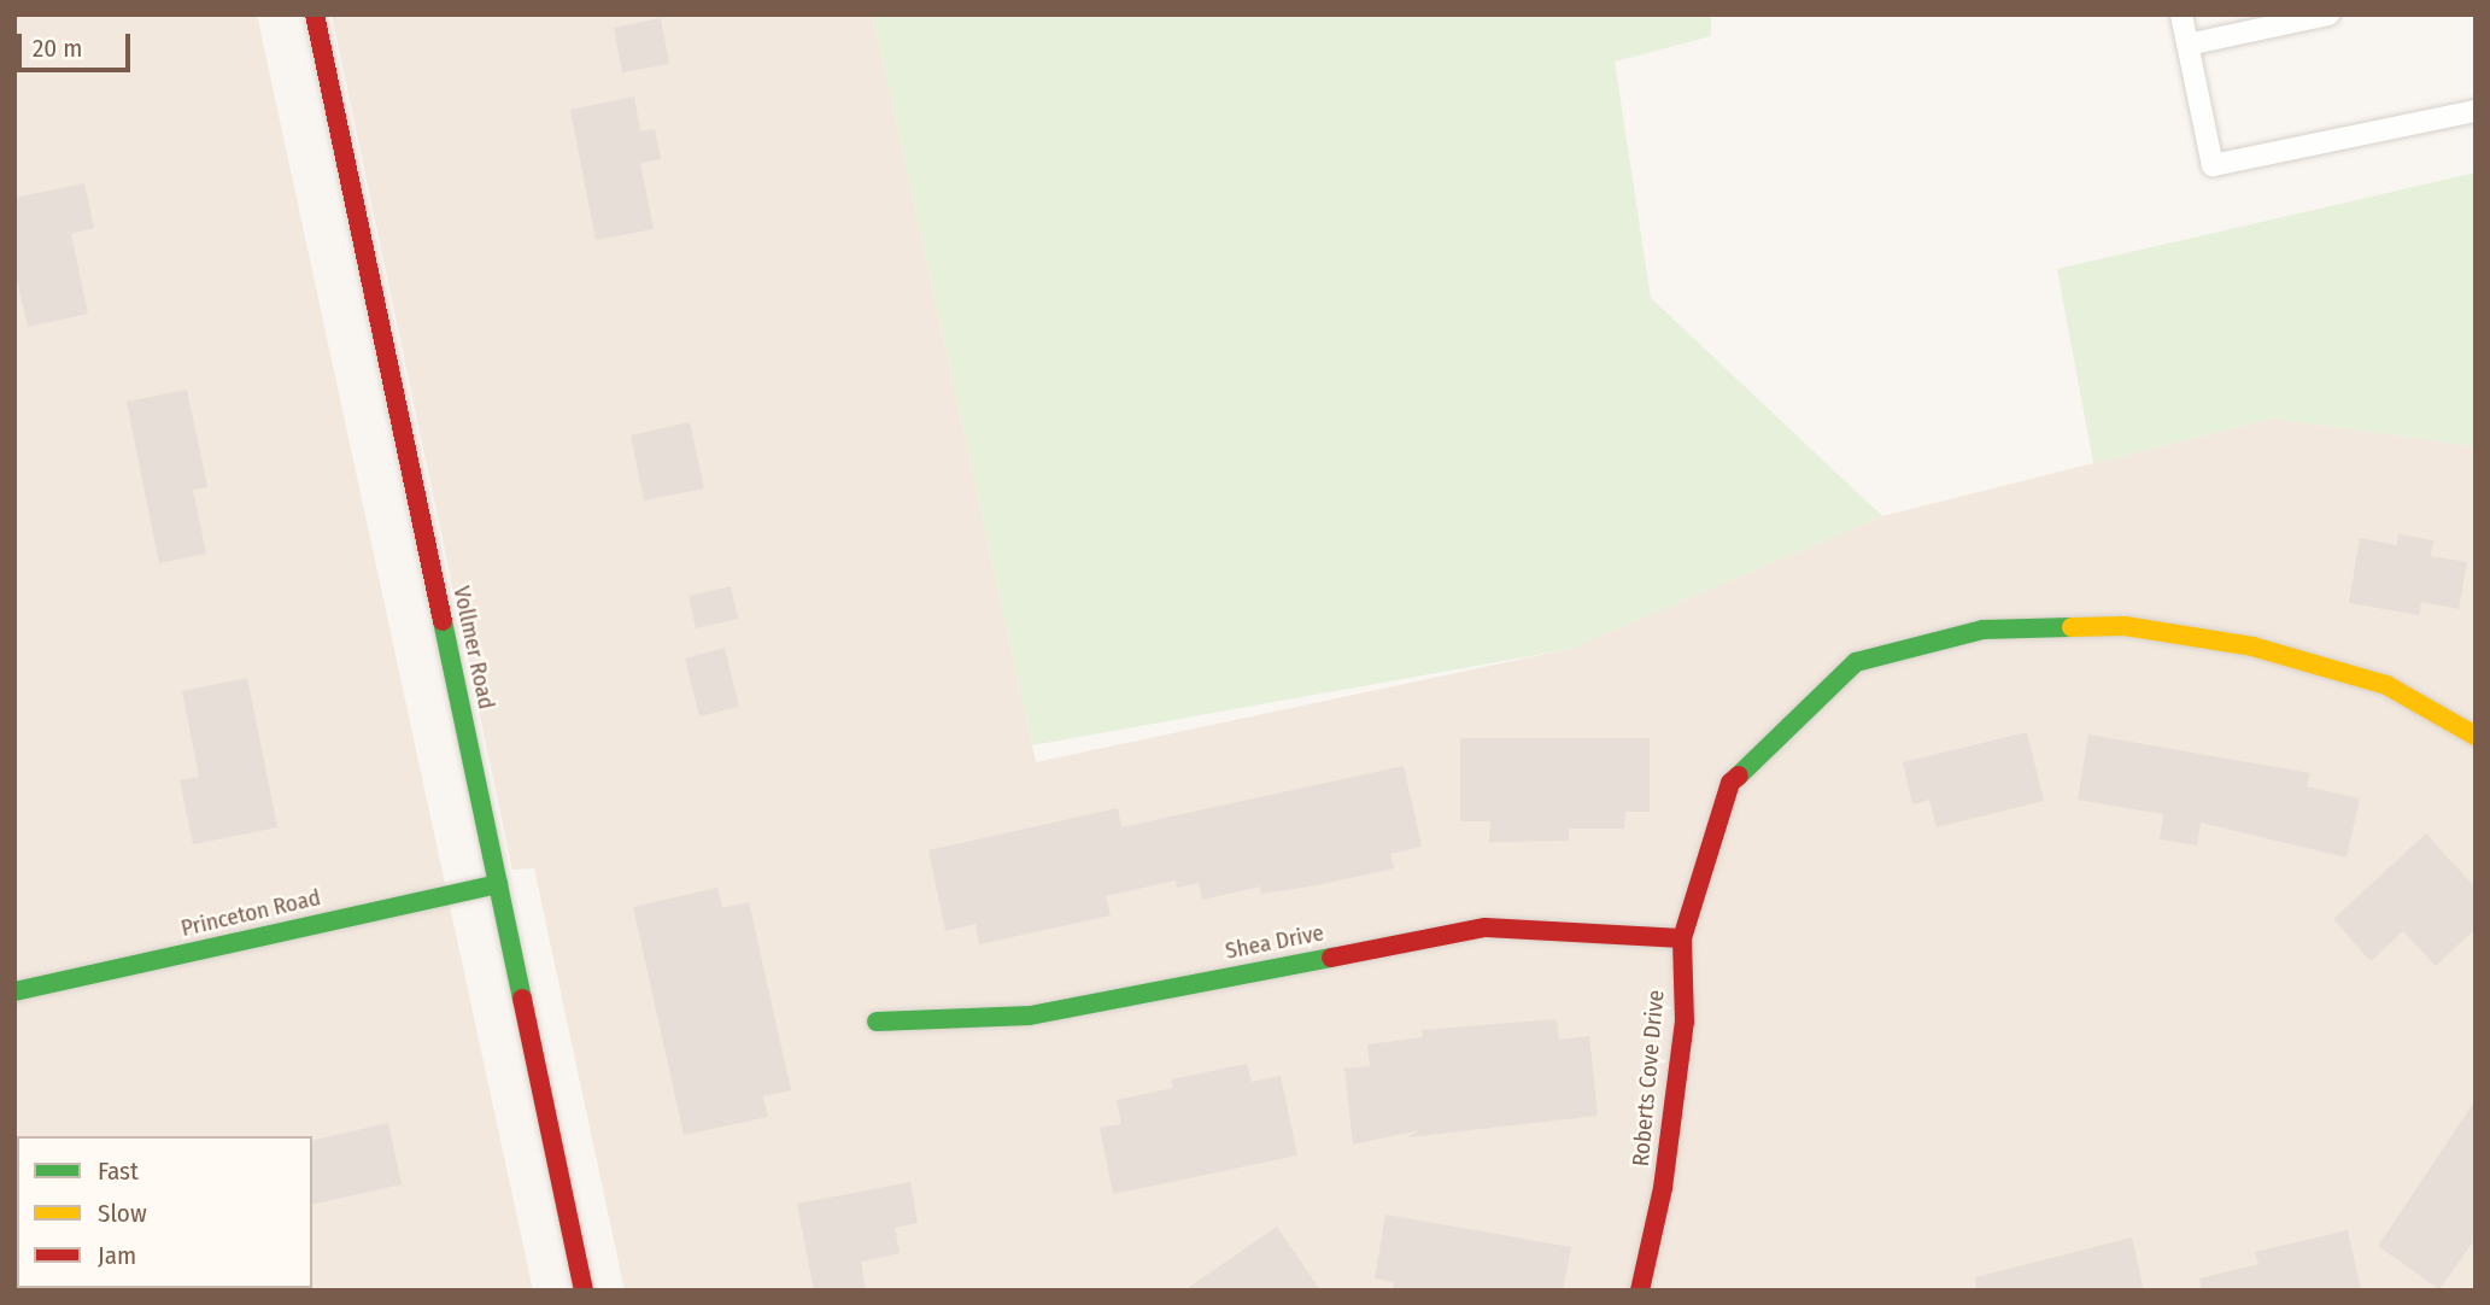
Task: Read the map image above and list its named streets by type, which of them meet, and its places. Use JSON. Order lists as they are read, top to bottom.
{
  "streets": {
    "street": [
      "Vollmer Road",
      "Princeton Road",
      "Shea Drive",
      "Roberts Cove Drive"
    ]
  },
  "crossings": [
    ["Vollmer Road", "Princeton Road"],
    ["Shea Drive", "Roberts Cove Drive"]
  ],
  "legend": ["Fast", "Slow", "Jam"],
  "scale_bar": "20 m"
}
